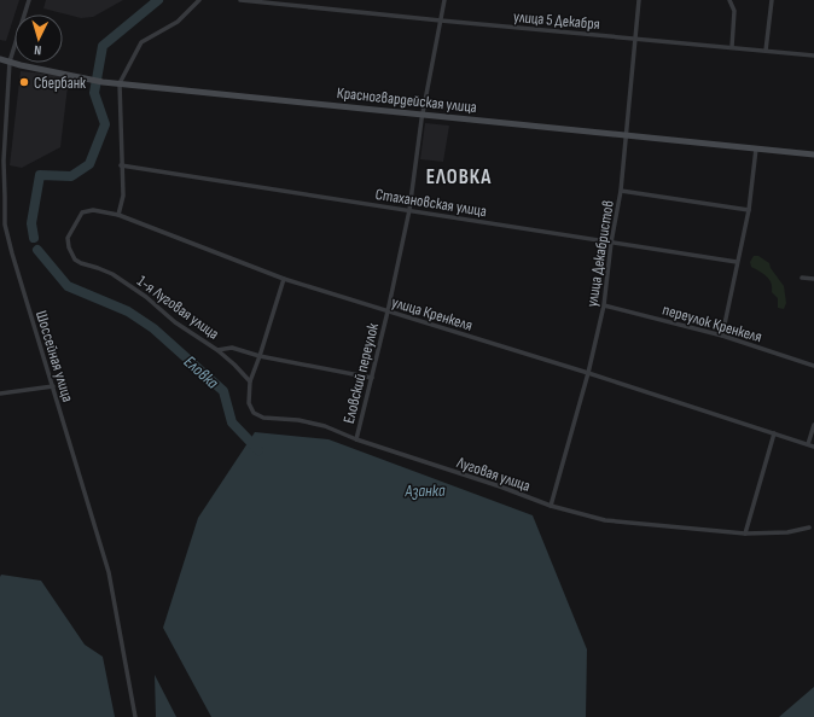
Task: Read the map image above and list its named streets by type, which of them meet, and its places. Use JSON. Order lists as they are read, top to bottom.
{
  "streets": {
    "main road": ["Красногвардейская улица"],
    "street": [
      "улица 5 Декабря",
      "Стахановская улица",
      "улица Декабристов",
      "1-я Луговая улица",
      "улица Кренкеля",
      "переулок Кренкеля",
      "Шоссейная улица",
      "Еловский переулок",
      "Луговая улица"
    ]
  },
  "crossings": [
    ["улица 5 Декабря", "улица Декабристов"],
    ["улица 5 Декабря", "Еловский переулок"],
    ["Красногвардейская улица", "улица Декабристов"],
    ["Красногвардейская улица", "Шоссейная улица"],
    ["Красногвардейская улица", "Еловский переулок"],
    ["Стахановская улица", "улица Декабристов"],
    ["Стахановская улица", "Еловский переулок"],
    ["улица Декабристов", "улица Кренкеля"],
    ["улица Декабристов", "переулок Кренкеля"],
    ["улица Декабристов", "Луговая улица"],
    ["1-я Луговая улица", "улица Кренкеля"],
    ["1-я Луговая улица", "Еловский переулок"],
    ["улица Кренкеля", "Еловский переулок"],
    ["Еловский переулок", "Луговая улица"]
  ],
  "districts": ["ЕЛОВКА"],
  "water": ["Еловка", "Азанка"],
  "places": ["Сбербанк"],
  "north": "bottom"
}
